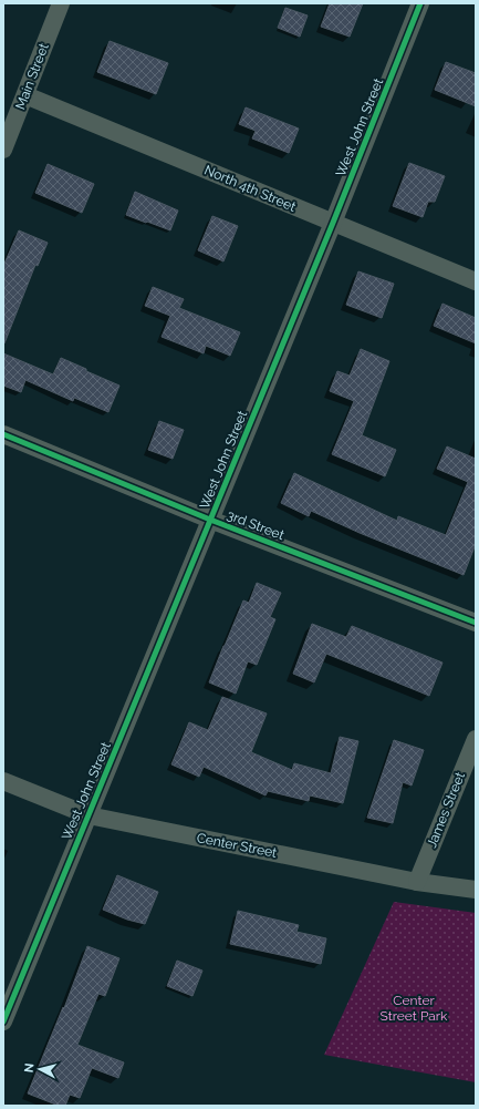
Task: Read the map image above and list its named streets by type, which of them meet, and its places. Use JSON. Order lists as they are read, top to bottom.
{
  "streets": {
    "street": [
      "Main Street",
      "West John Street",
      "North 4th Street",
      "3rd Street",
      "James Street",
      "Center Street"
    ]
  },
  "crossings": [
    ["Main Street", "North 4th Street"],
    ["West John Street", "North 4th Street"],
    ["West John Street", "3rd Street"],
    ["West John Street", "Center Street"],
    ["James Street", "Center Street"]
  ],
  "parks": ["Center Street Park"],
  "north": "left"
}
